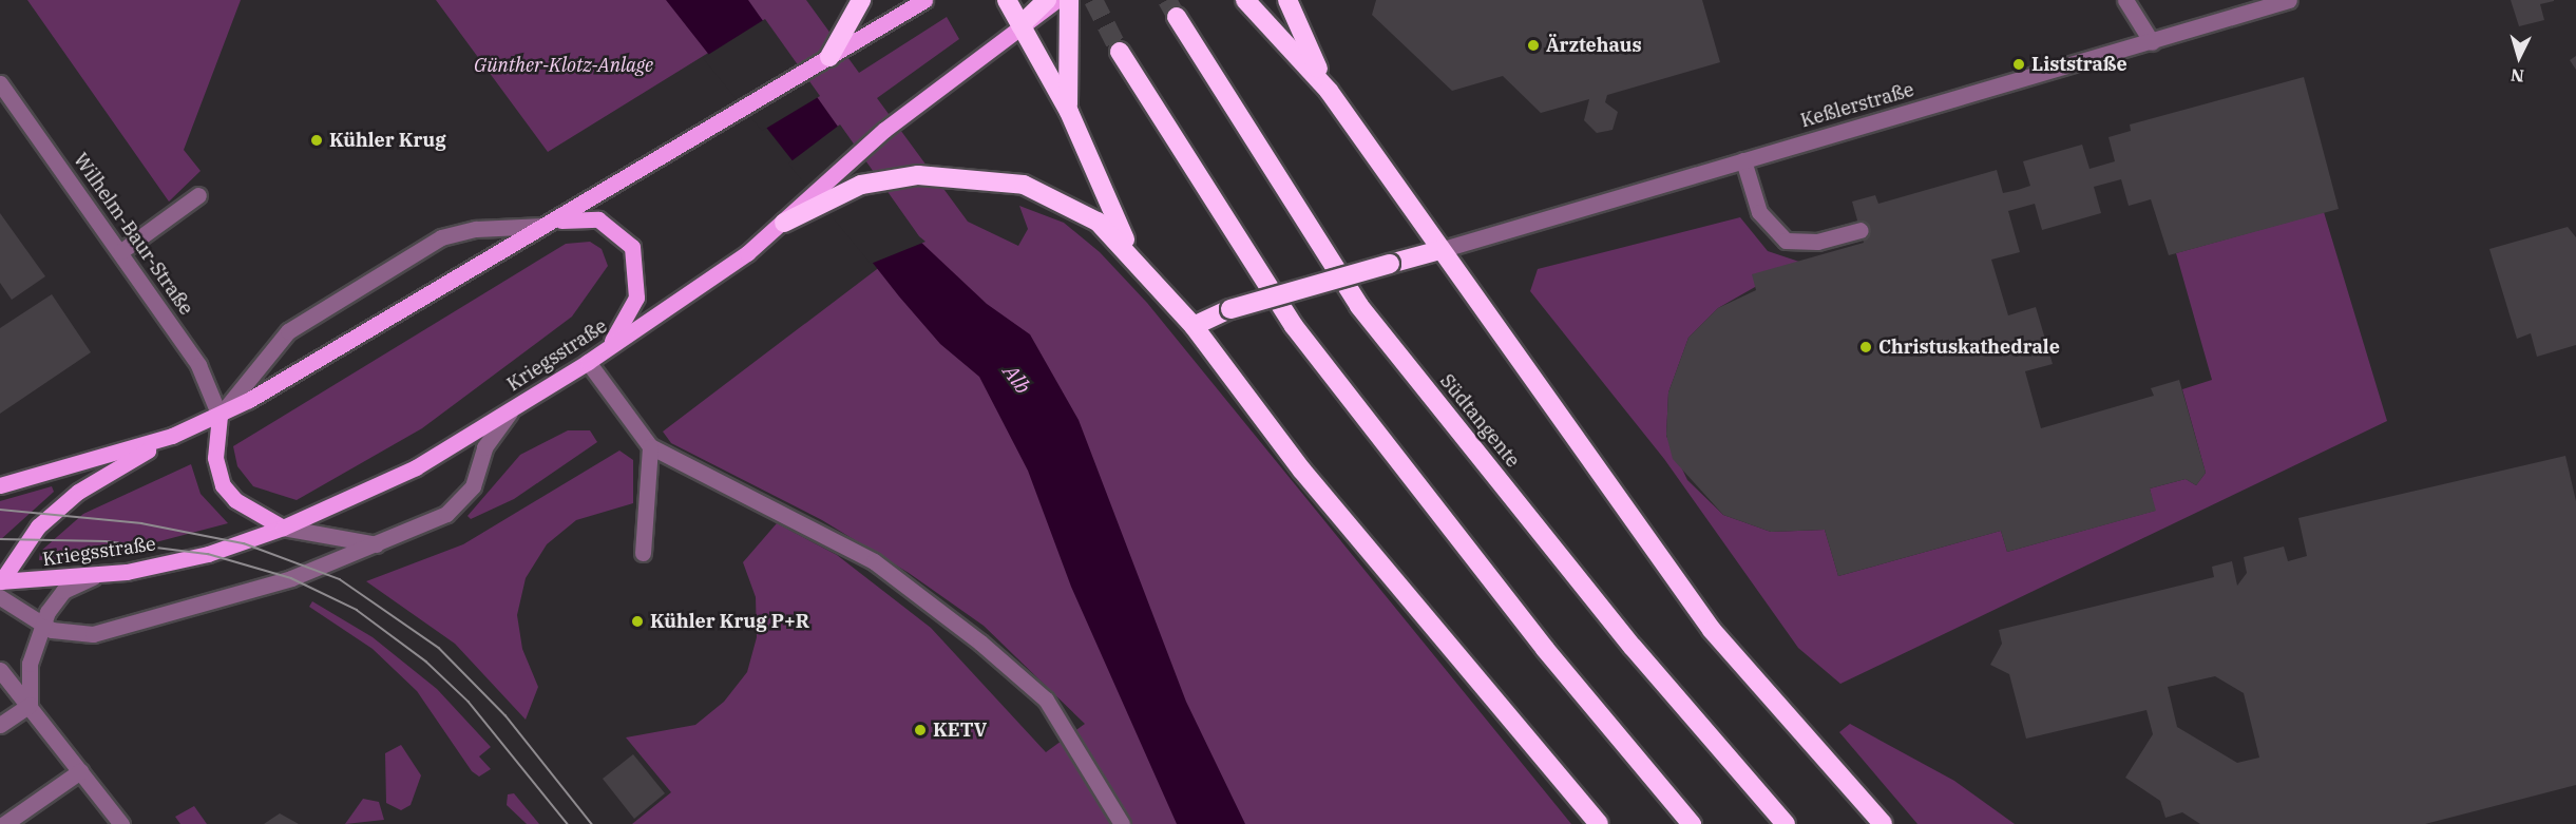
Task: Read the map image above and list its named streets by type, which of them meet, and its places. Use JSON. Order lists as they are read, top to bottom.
{
  "streets": {
    "highway": ["Südtangente"],
    "main road": ["Kriegsstraße"],
    "street": ["Keßlerstraße", "Wilhelm-Baur-Straße"]
  },
  "water": ["Alb"],
  "parks": ["Günther-Klotz-Anlage"],
  "places": [
    "Ärztehaus",
    "Liststraße",
    "Kühler Krug",
    "Christuskathedrale",
    "Kühler Krug P+R",
    "KETV"
  ],
  "north": "bottom"
}
